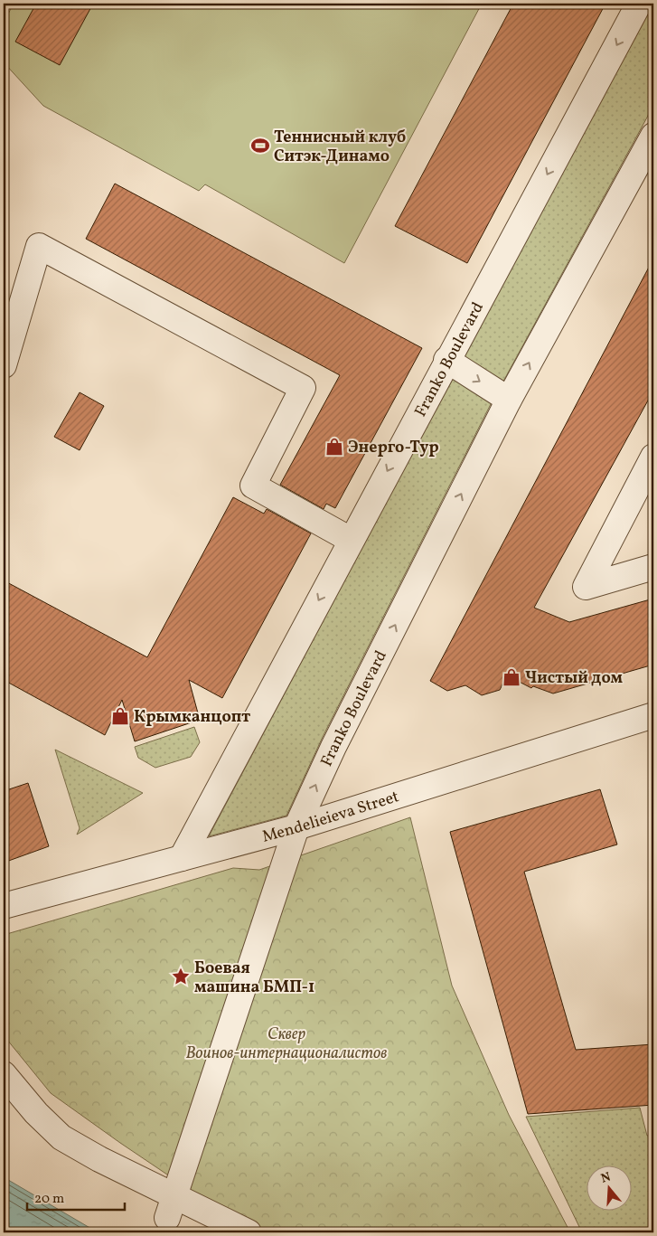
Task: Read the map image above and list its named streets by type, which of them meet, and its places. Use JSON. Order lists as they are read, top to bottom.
{
  "streets": {
    "street": ["Franko Boulevard", "Mendelieieva Street"]
  },
  "crossings": [
    ["Franko Boulevard", "Mendelieieva Street"]
  ],
  "parks": ["Сквер Воинов-интернационалистов"],
  "places": {
    "sports": ["Теннисный клуб Ситэк-Динамо"],
    "shop": ["Энерго-Тур", "Чистый дом", "Крымканцопт"],
    "place": ["Боевая машина БМП-1"]
  },
  "scale_bar": "20 m",
  "north": "top"
}
